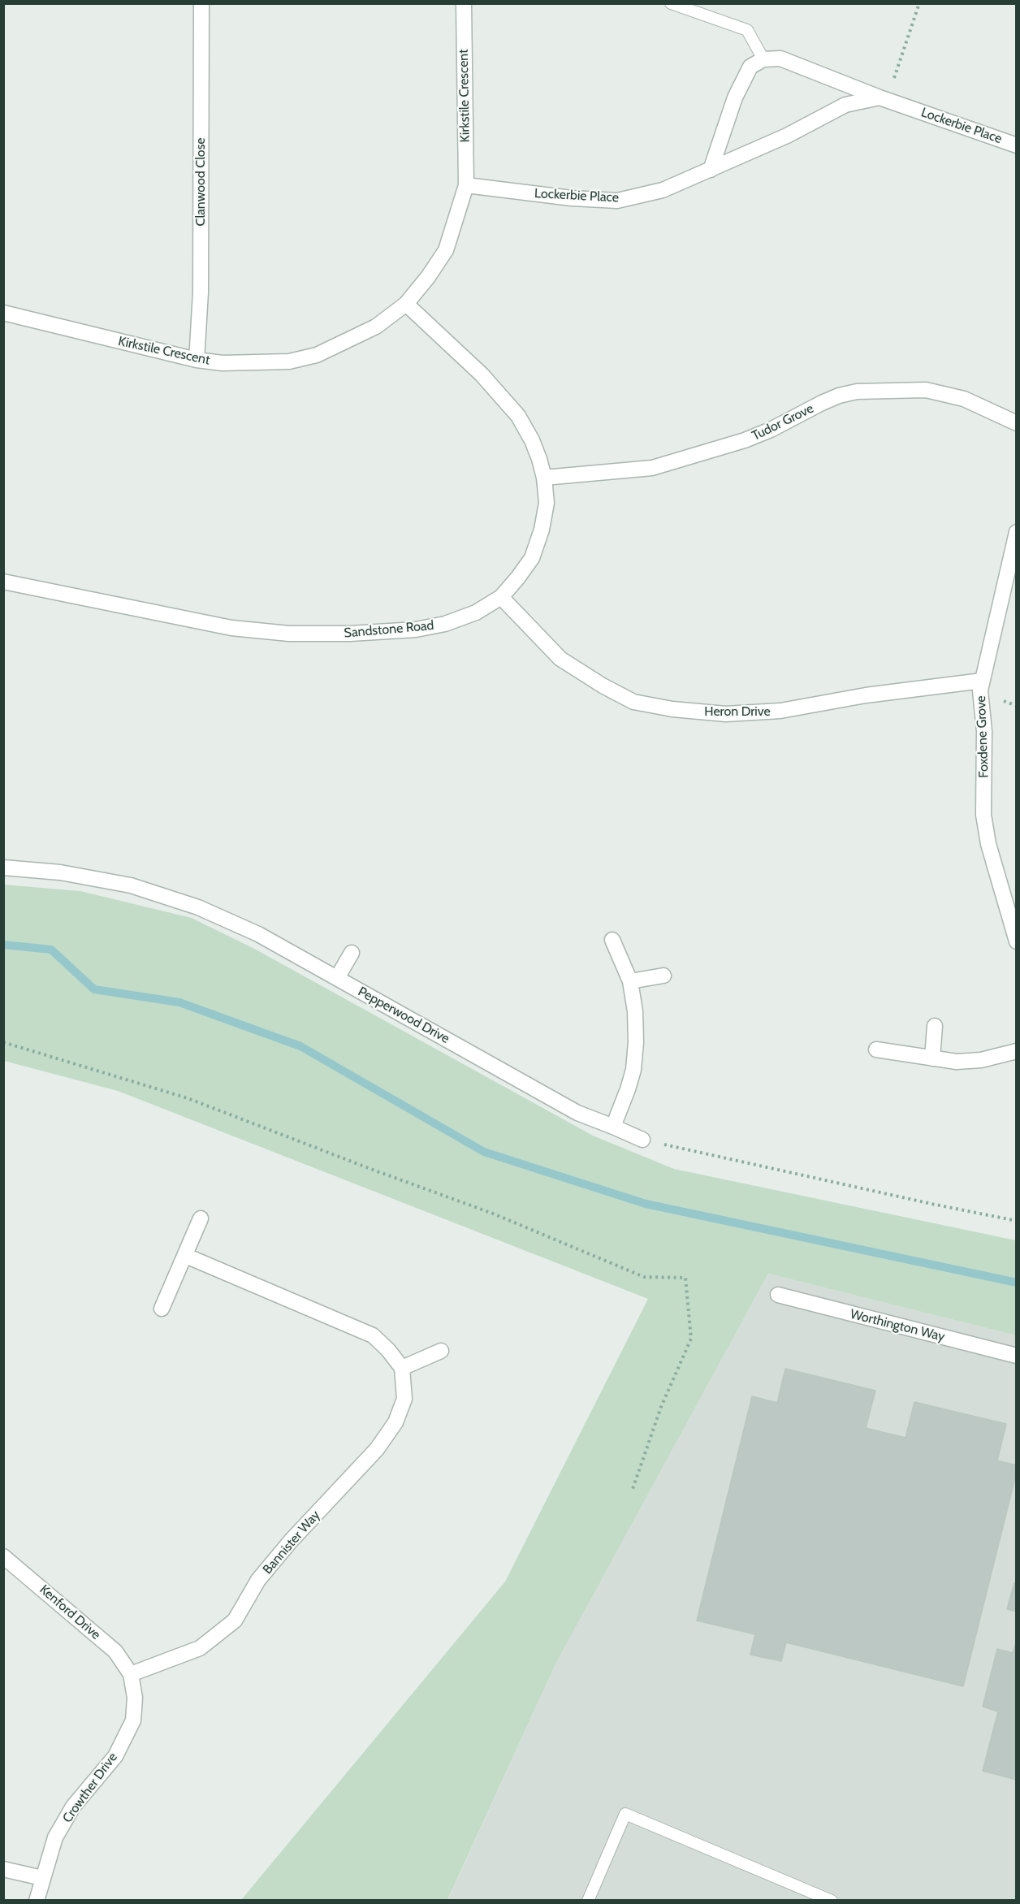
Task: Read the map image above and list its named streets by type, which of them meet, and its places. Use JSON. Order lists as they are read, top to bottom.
{
  "streets": {
    "street": [
      "Kirkstile Crescent",
      "Lockerbie Place",
      "Clanwood Close",
      "Tudor Grove",
      "Sandstone Road",
      "Heron Drive",
      "Foxdene Grove",
      "Pepperwood Drive",
      "Worthington Way",
      "Bannister Way",
      "Kenford Drive",
      "Crowther Drive"
    ]
  },
  "crossings": [
    ["Kirkstile Crescent", "Lockerbie Place"],
    ["Kirkstile Crescent", "Clanwood Close"],
    ["Kirkstile Crescent", "Sandstone Road"],
    ["Tudor Grove", "Sandstone Road"],
    ["Sandstone Road", "Heron Drive"],
    ["Heron Drive", "Foxdene Grove"],
    ["Bannister Way", "Kenford Drive"],
    ["Bannister Way", "Crowther Drive"],
    ["Kenford Drive", "Crowther Drive"]
  ]
}
